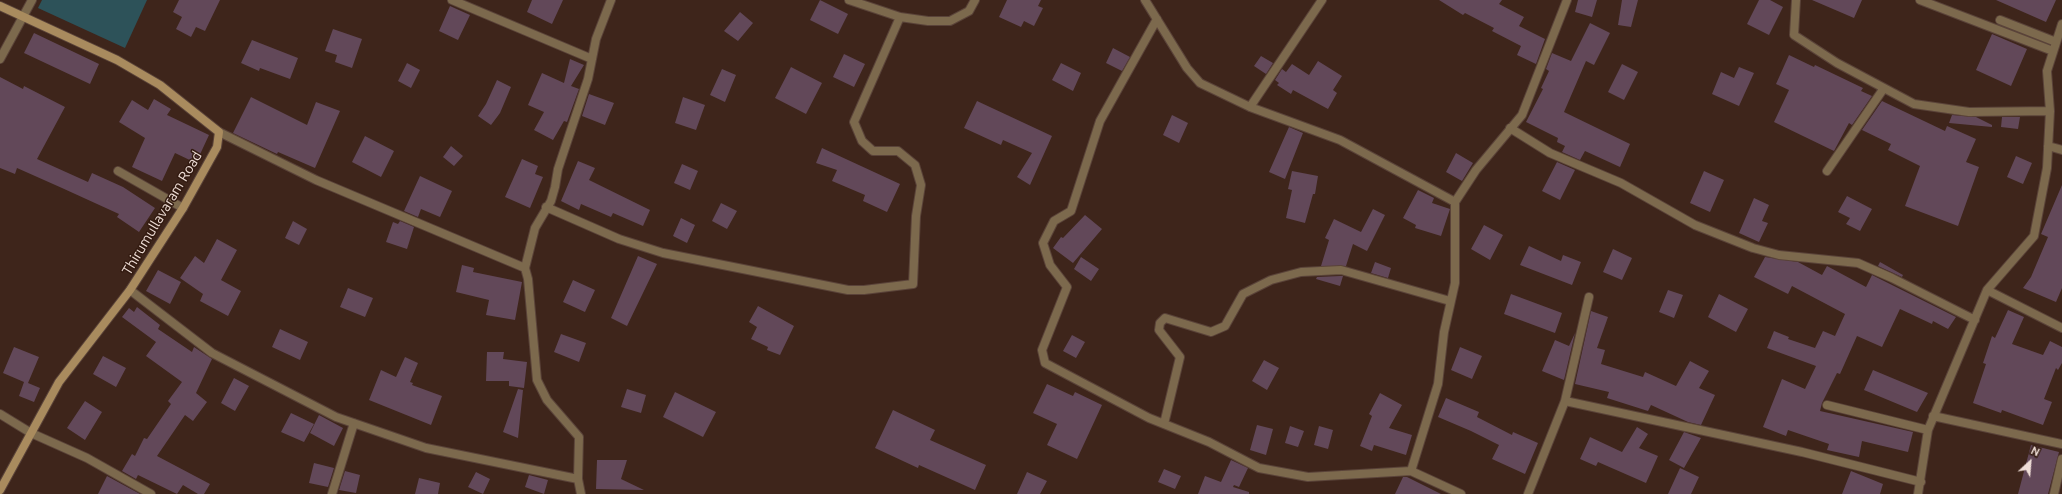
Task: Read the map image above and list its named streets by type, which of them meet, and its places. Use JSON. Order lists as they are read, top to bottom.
{
  "streets": {
    "street": ["Thirumullavaram Road"]
  },
  "north": "top right"
}
